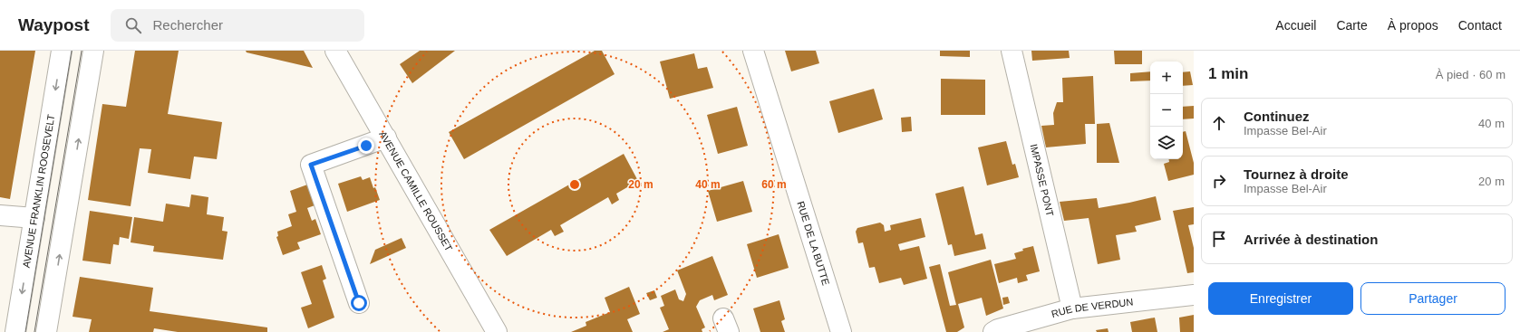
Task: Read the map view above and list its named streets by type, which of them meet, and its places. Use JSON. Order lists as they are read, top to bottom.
{
  "streets": {
    "street": [
      "IMPASSE PONT",
      "AVENUE CAMILLE ROUSSET",
      "AVENUE FRANKLIN ROOSEVELT",
      "RUE DE LA BUTTE",
      "RUE DE VERDUN"
    ]
  },
  "crossings": [
    ["IMPASSE PONT", "RUE DE VERDUN"]
  ],
  "page": {
    "header": "Waypost",
    "search": "Rechercher",
    "nav": [
      "Accueil",
      "Carte",
      "À propos",
      "Contact"
    ],
    "heading": ["1 min", "À pied · 60 m"],
    "map_buttons": ["+", "−"],
    "list": [
      ["Continuez", "Impasse Bel-Air", "40 m"],
      ["Tournez à droite", "Impasse Bel-Air", "20 m"],
      "Arrivée à destination"
    ],
    "buttons": ["Enregistrer", "Partager"]
  },
  "rings": ["20 m", "40 m", "60 m"]
}
